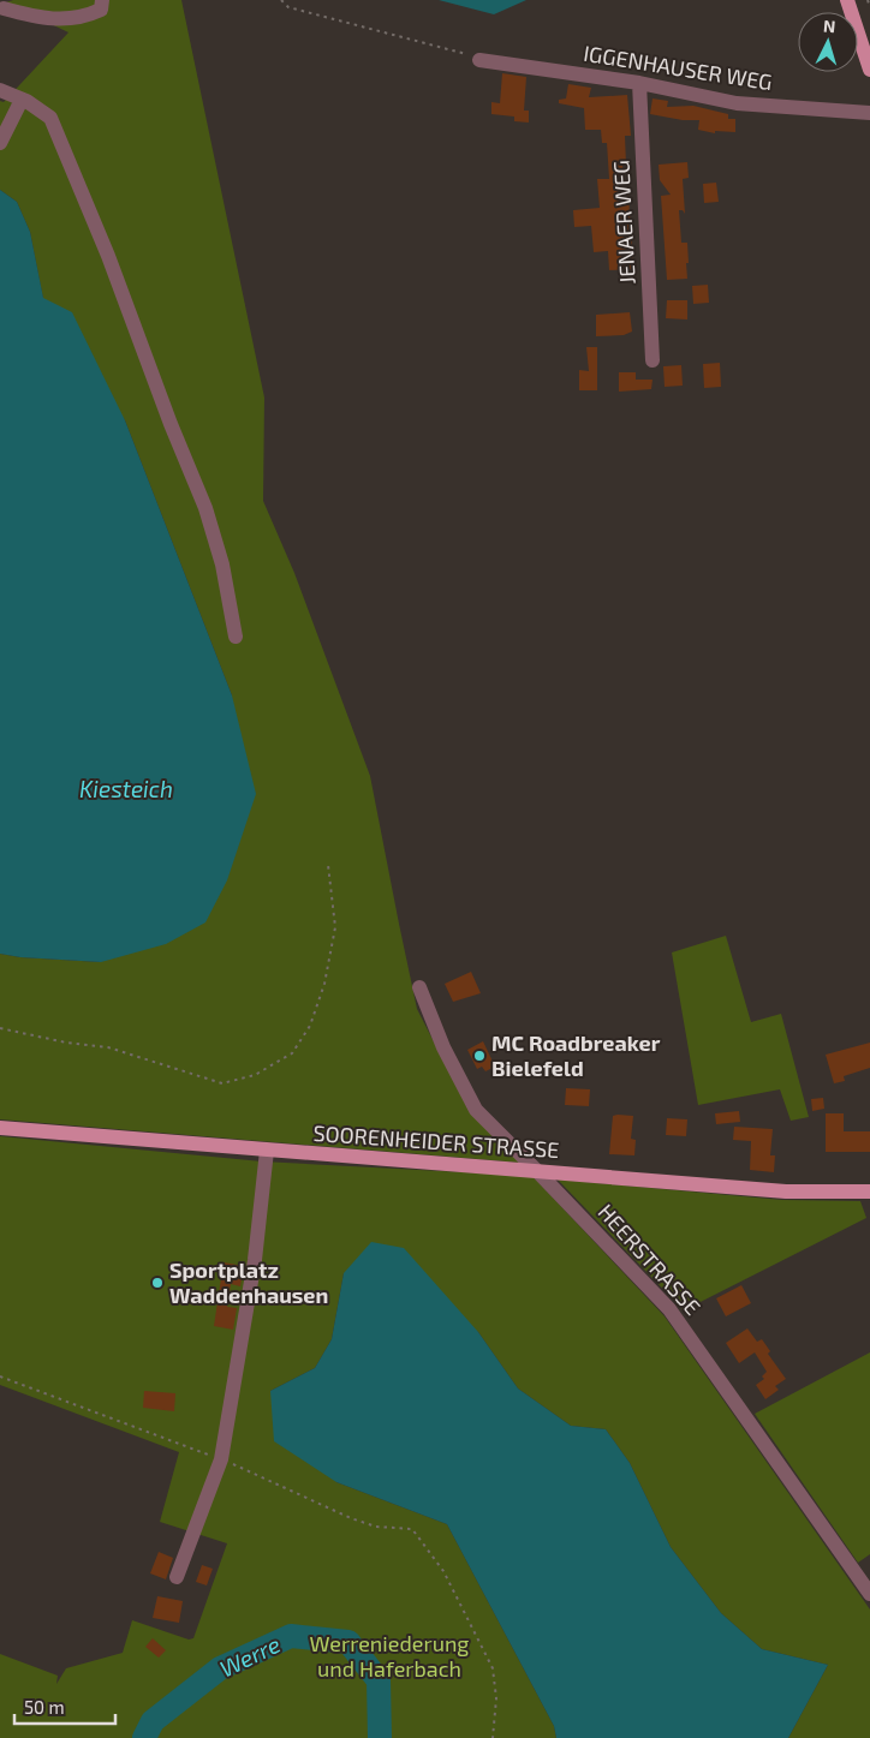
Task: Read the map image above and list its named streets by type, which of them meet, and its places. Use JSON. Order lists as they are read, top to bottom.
{
  "streets": {
    "main road": ["SOORENHEIDER STRASSE"],
    "street": ["IGGENHAUSER WEG", "JENAER WEG", "HEERSTRASSE"]
  },
  "crossings": [
    ["IGGENHAUSER WEG", "JENAER WEG"],
    ["SOORENHEIDER STRASSE", "HEERSTRASSE"]
  ],
  "water": ["Kiesteich", "Werre"],
  "parks": ["Werreniederung und Haferbach"],
  "places": ["MC Roadbreaker Bielefeld", "Sportplatz Waddenhausen"],
  "scale_bar": "50 m",
  "north": "top"
}
